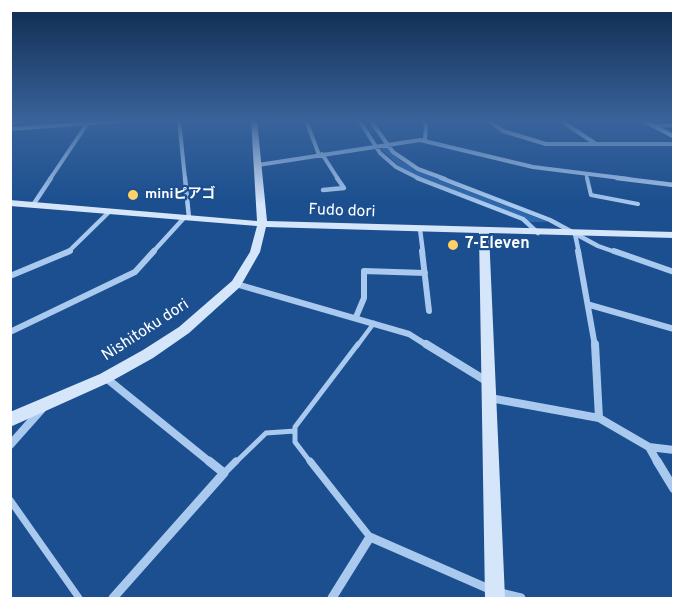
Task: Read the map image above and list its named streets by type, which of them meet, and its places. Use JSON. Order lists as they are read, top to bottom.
{
  "streets": {
    "street": ["Fudo dori", "Nishitoku dori"]
  },
  "crossings": [
    ["Fudo dori", "Nishitoku dori"]
  ],
  "places": ["miniピアゴ", "7-Eleven"]
}
